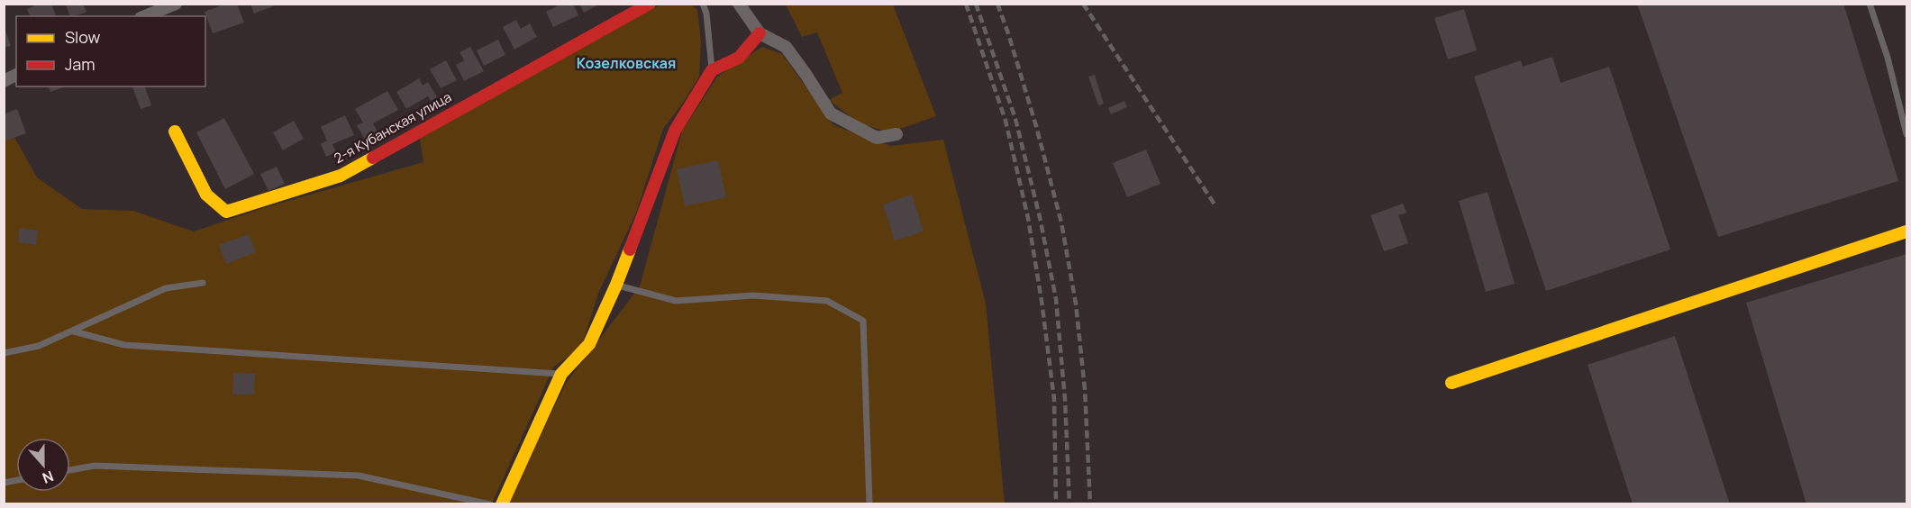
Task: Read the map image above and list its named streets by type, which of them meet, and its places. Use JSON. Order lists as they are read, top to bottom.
{
  "streets": {
    "street": ["2-я Кубанская улица"]
  },
  "districts": ["Козелковская"],
  "legend": ["Slow", "Jam"],
  "north": "bottom"
}
